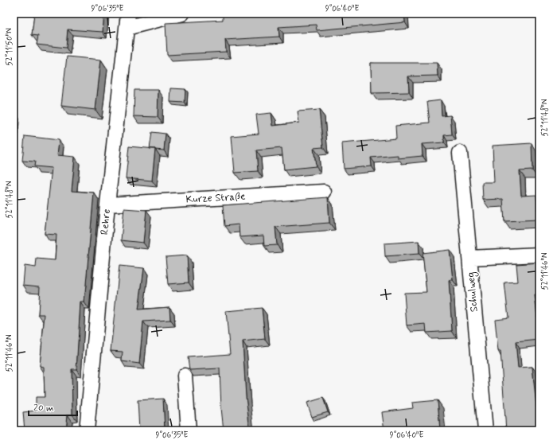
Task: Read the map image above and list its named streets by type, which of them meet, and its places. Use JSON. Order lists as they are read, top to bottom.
{
  "streets": {
    "street": ["Kurze Straße", "Rehre", "Schulweg"]
  },
  "crossings": [
    ["Kurze Straße", "Rehre"]
  ],
  "scale_bar": "20 m",
  "coordinates": [
    "9°06'35\"E",
    "9°06'40\"E",
    "52°11'50\"N",
    "52°11'48\"N",
    "52°11'46\"N"
  ]
}
